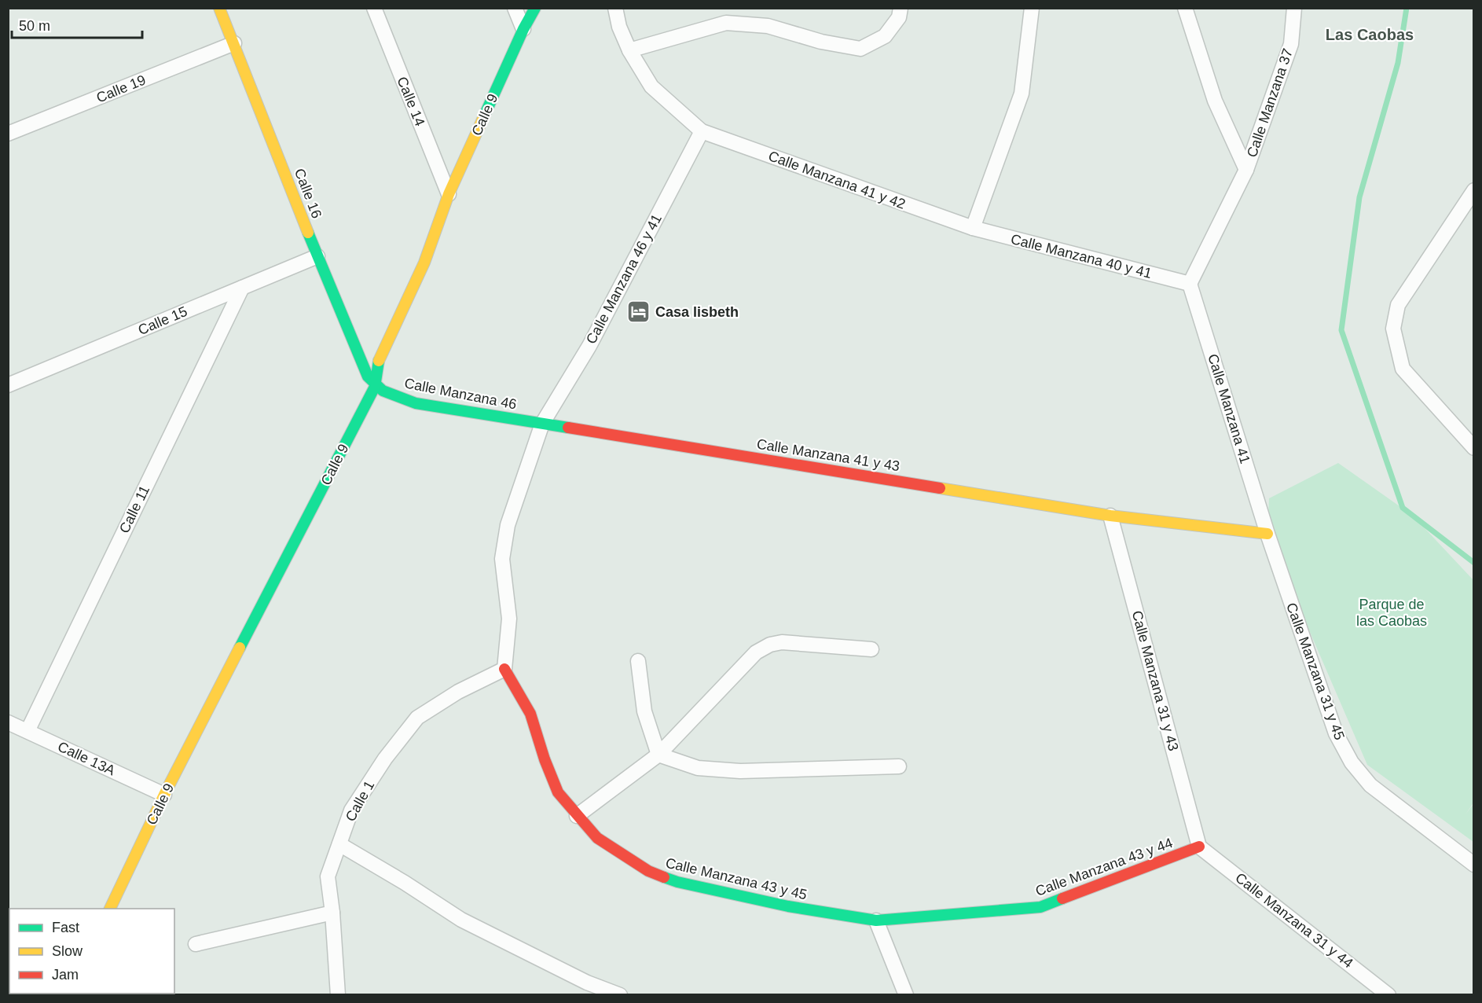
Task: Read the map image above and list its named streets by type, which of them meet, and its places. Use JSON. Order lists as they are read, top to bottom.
{
  "streets": {
    "street": [
      "Calle 19",
      "Calle 14",
      "Calle Manzana 37",
      "Calle 9",
      "Calle Manzana 41 y 42",
      "Calle 16",
      "Calle Manzana 40 y 41",
      "Calle Manzana 46 y 41",
      "Calle 15",
      "Calle Manzana 46",
      "Calle Manzana 41",
      "Calle Manzana 41 y 43",
      "Calle 11",
      "Calle Manzana 31 y 45",
      "Calle Manzana 31 y 43",
      "Calle 13A",
      "Calle 1",
      "Calle Manzana 43 y 44",
      "Calle Manzana 43 y 45",
      "Calle Manzana 31 y 44"
    ]
  },
  "crossings": [
    ["Calle 19", "Calle 16"],
    ["Calle 14", "Calle 9"],
    ["Calle Manzana 37", "Calle Manzana 40 y 41"],
    ["Calle Manzana 37", "Calle Manzana 41"],
    ["Calle 9", "Calle 16"],
    ["Calle 9", "Calle Manzana 46"],
    ["Calle 9", "Calle 13A"],
    ["Calle Manzana 41 y 42", "Calle Manzana 40 y 41"],
    ["Calle Manzana 41 y 42", "Calle Manzana 46 y 41"],
    ["Calle 16", "Calle 15"],
    ["Calle 16", "Calle Manzana 46"],
    ["Calle Manzana 40 y 41", "Calle Manzana 41"],
    ["Calle Manzana 46 y 41", "Calle Manzana 46"],
    ["Calle Manzana 46 y 41", "Calle Manzana 41 y 43"],
    ["Calle Manzana 46 y 41", "Calle 1"],
    ["Calle Manzana 46 y 41", "Calle Manzana 43 y 45"],
    ["Calle 15", "Calle 11"],
    ["Calle Manzana 46", "Calle Manzana 41 y 43"],
    ["Calle Manzana 41", "Calle Manzana 41 y 43"],
    ["Calle Manzana 41", "Calle Manzana 31 y 45"],
    ["Calle Manzana 41 y 43", "Calle Manzana 31 y 45"],
    ["Calle Manzana 41 y 43", "Calle Manzana 31 y 43"],
    ["Calle 11", "Calle 13A"],
    ["Calle Manzana 31 y 43", "Calle Manzana 43 y 44"],
    ["Calle Manzana 31 y 43", "Calle Manzana 31 y 44"],
    ["Calle 1", "Calle Manzana 43 y 45"],
    ["Calle Manzana 43 y 44", "Calle Manzana 43 y 45"],
    ["Calle Manzana 43 y 44", "Calle Manzana 31 y 44"]
  ],
  "districts": ["Las Caobas"],
  "parks": ["Parque de las Caobas"],
  "places": {
    "hotel": ["Casa lisbeth"]
  },
  "legend": ["Fast", "Slow", "Jam"],
  "scale_bar": "50 m"
}
